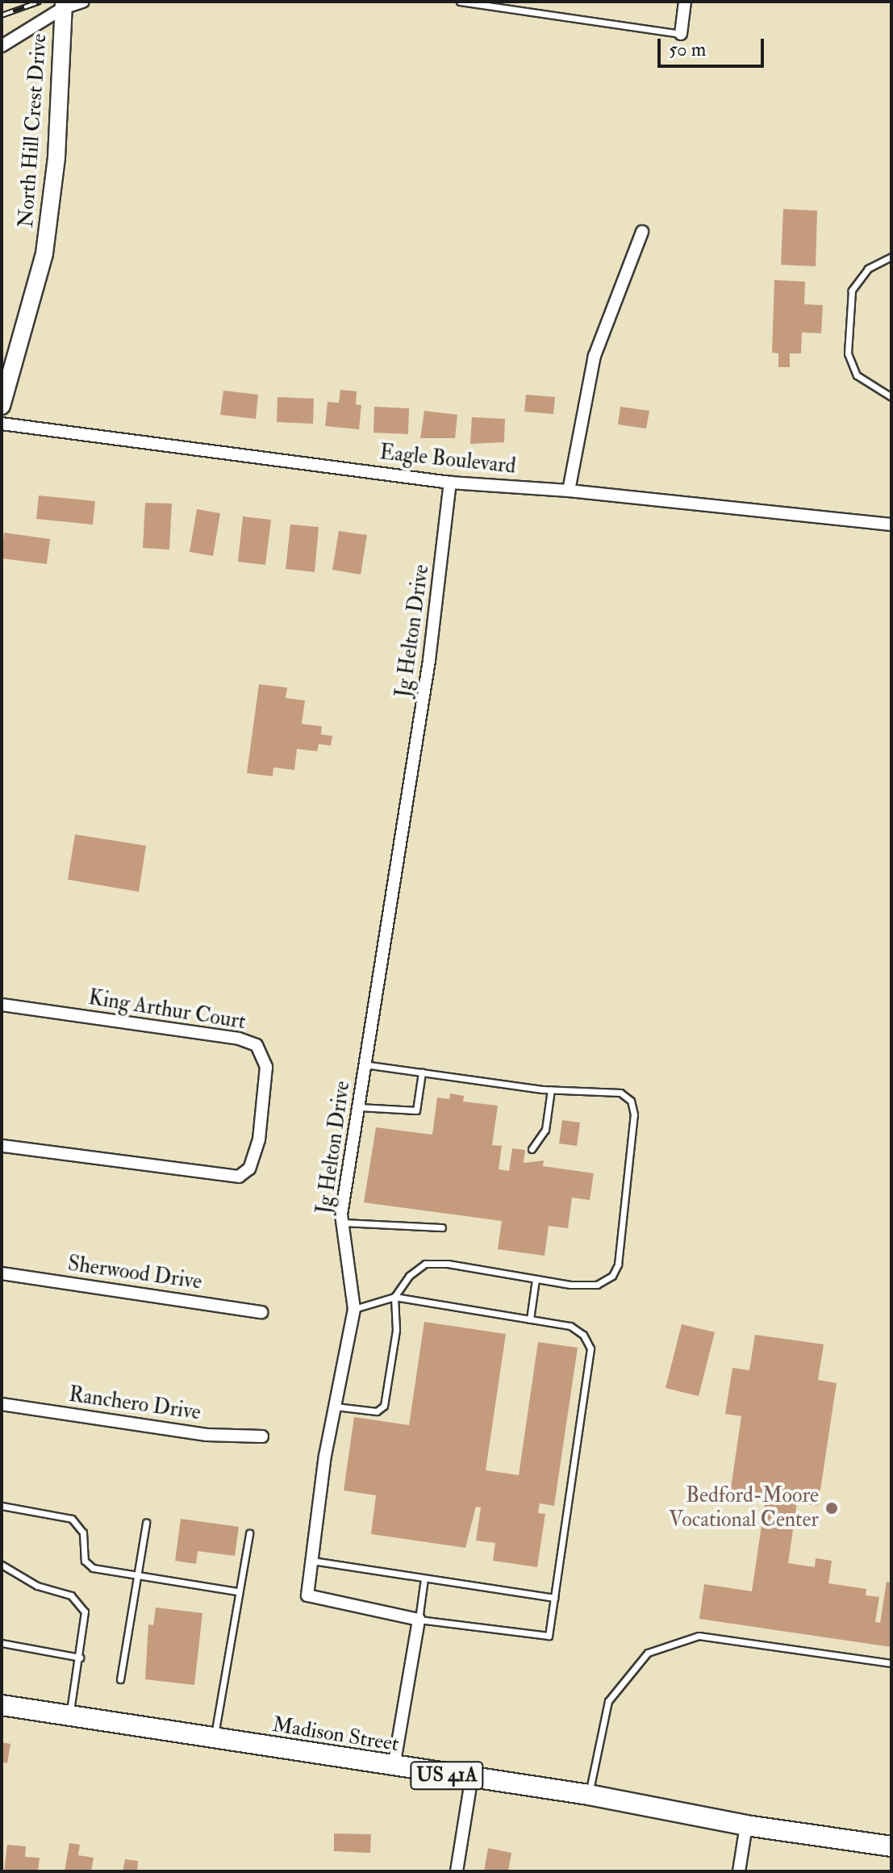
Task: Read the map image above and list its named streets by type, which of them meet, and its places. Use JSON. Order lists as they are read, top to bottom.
{
  "streets": {
    "main road": ["Madison Street", "US 41A"],
    "street": [
      "North Hill Crest Drive",
      "Eagle Boulevard",
      "Jg Helton Drive",
      "King Arthur Court",
      "Sherwood Drive",
      "Ranchero Drive"
    ]
  },
  "crossings": [
    ["Eagle Boulevard", "Jg Helton Drive"]
  ],
  "places": ["Bedford-Moore Vocational Center"],
  "scale_bar": "50 m"
}
